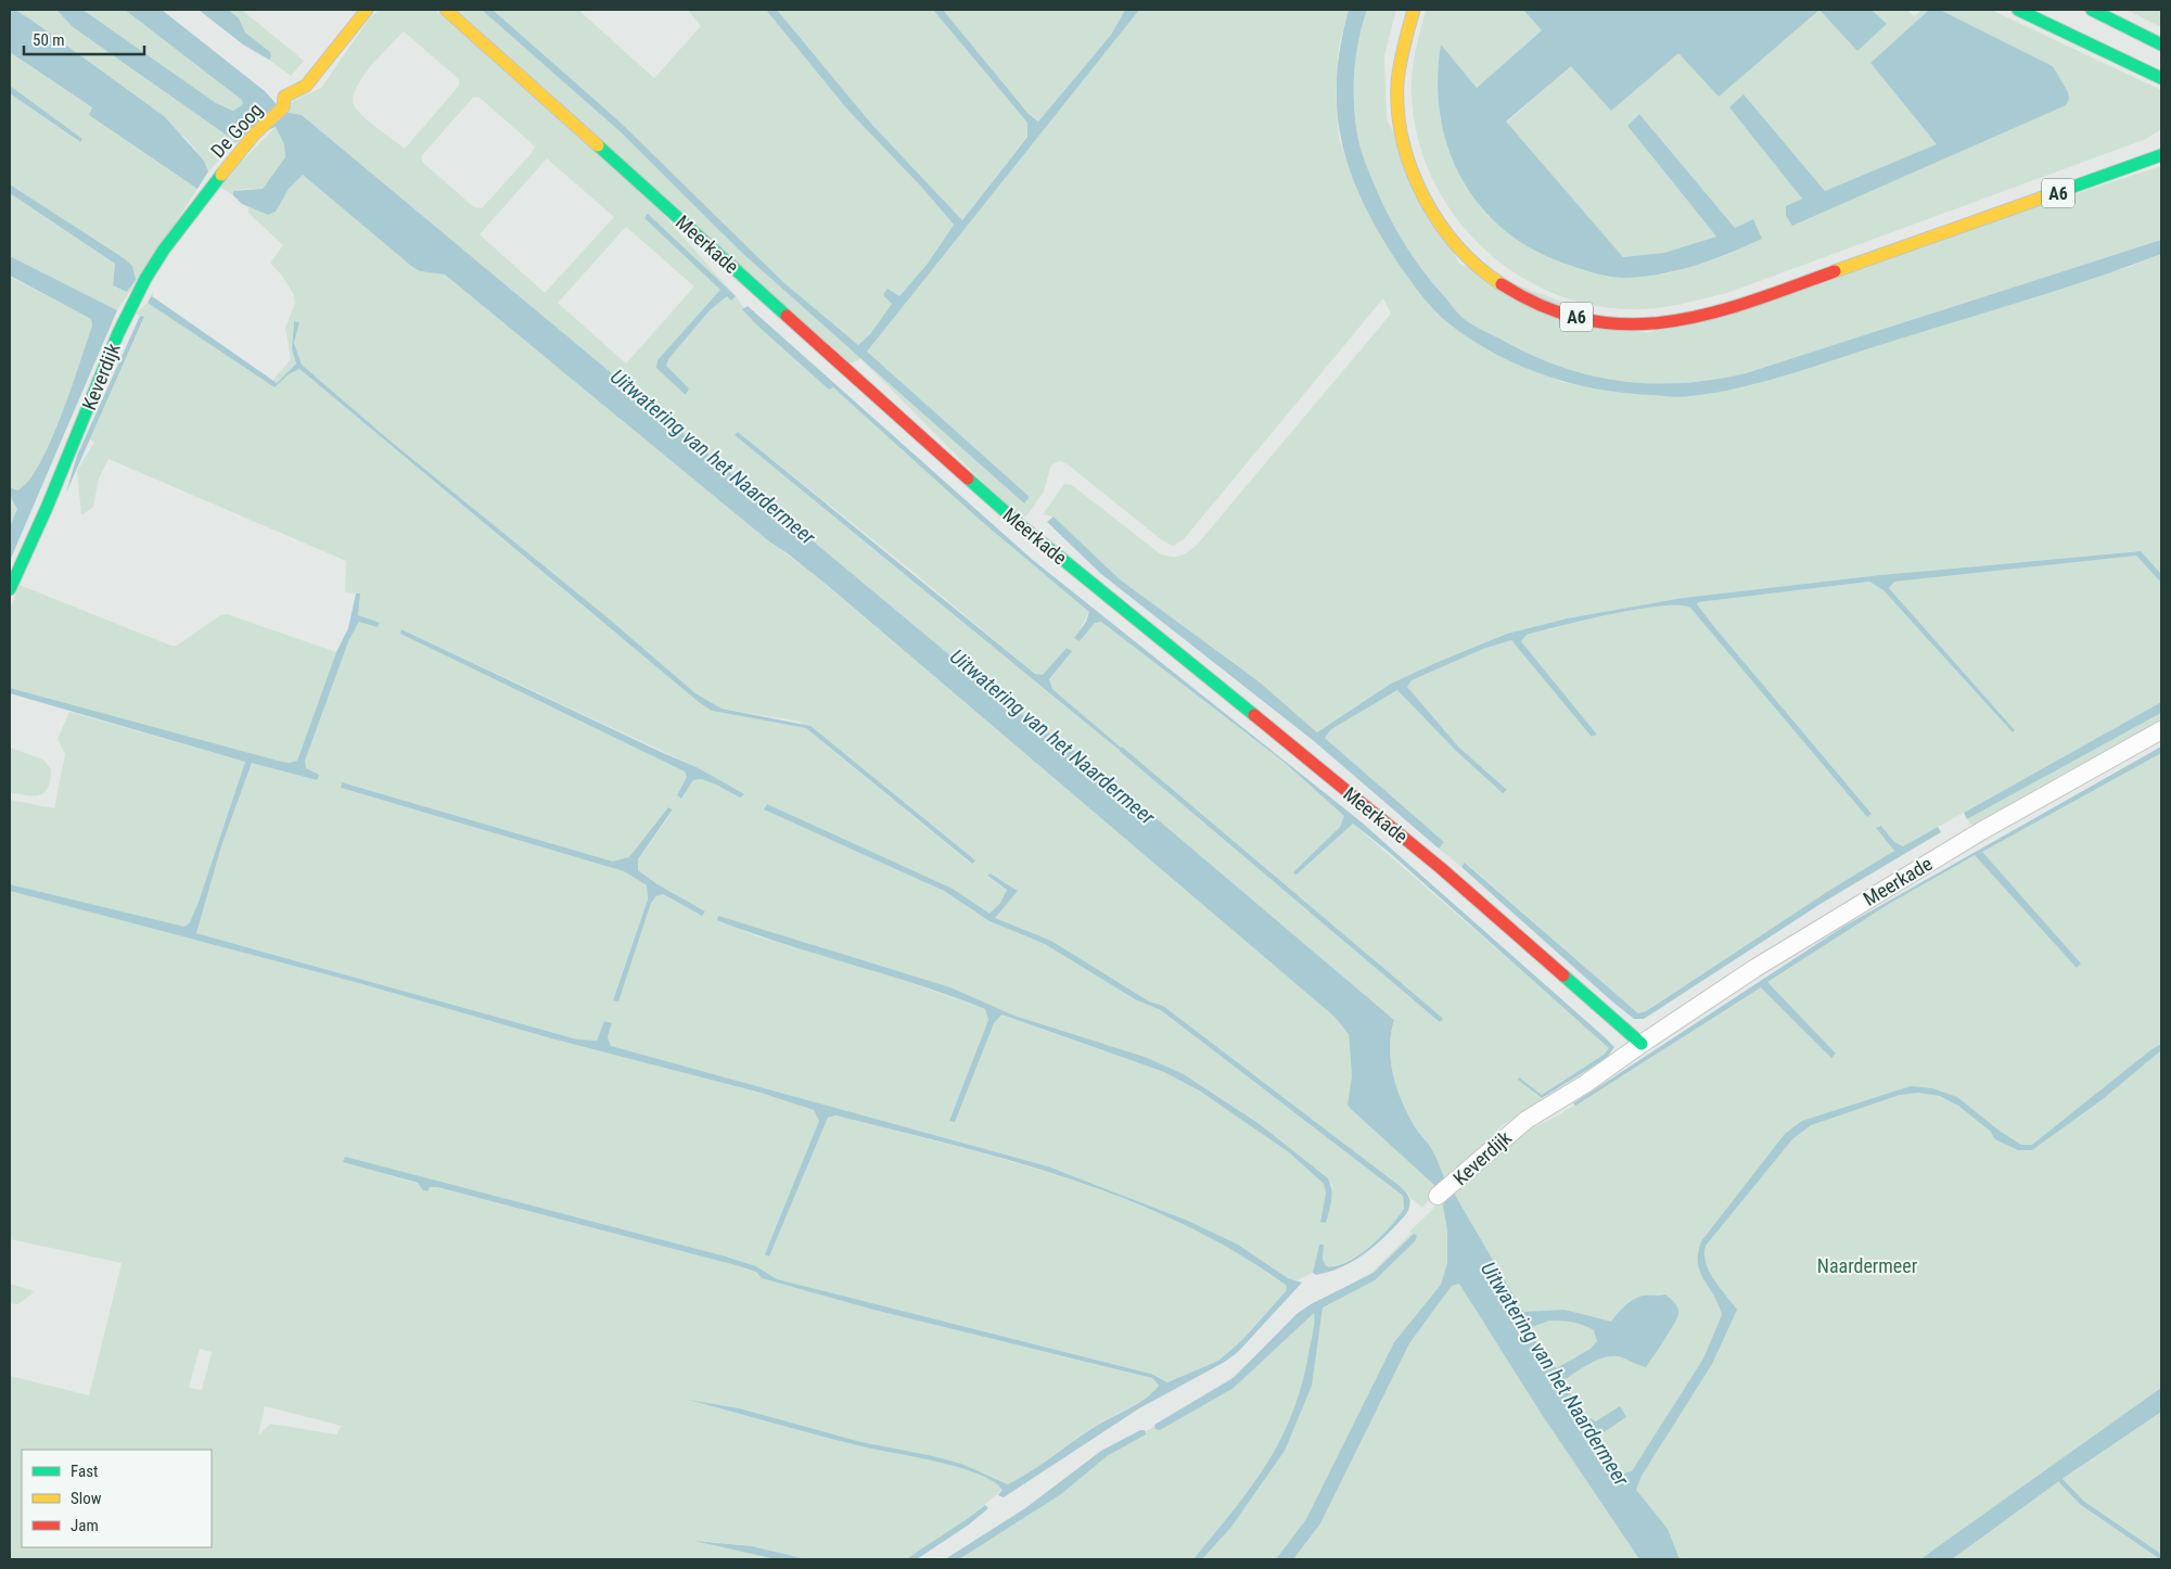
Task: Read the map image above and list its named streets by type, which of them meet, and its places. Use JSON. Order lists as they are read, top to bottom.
{
  "streets": {
    "main road": [
      "De Goog",
      "A6",
      "Meerkade",
      "Keverdijk"
    ]
  },
  "crossings": [
    ["De Goog", "Keverdijk"],
    ["Meerkade", "Keverdijk"]
  ],
  "water": ["Uitwatering van het Naardermeer"],
  "parks": ["Naardermeer"],
  "legend": ["Fast", "Slow", "Jam"],
  "scale_bar": "50 m"
}
